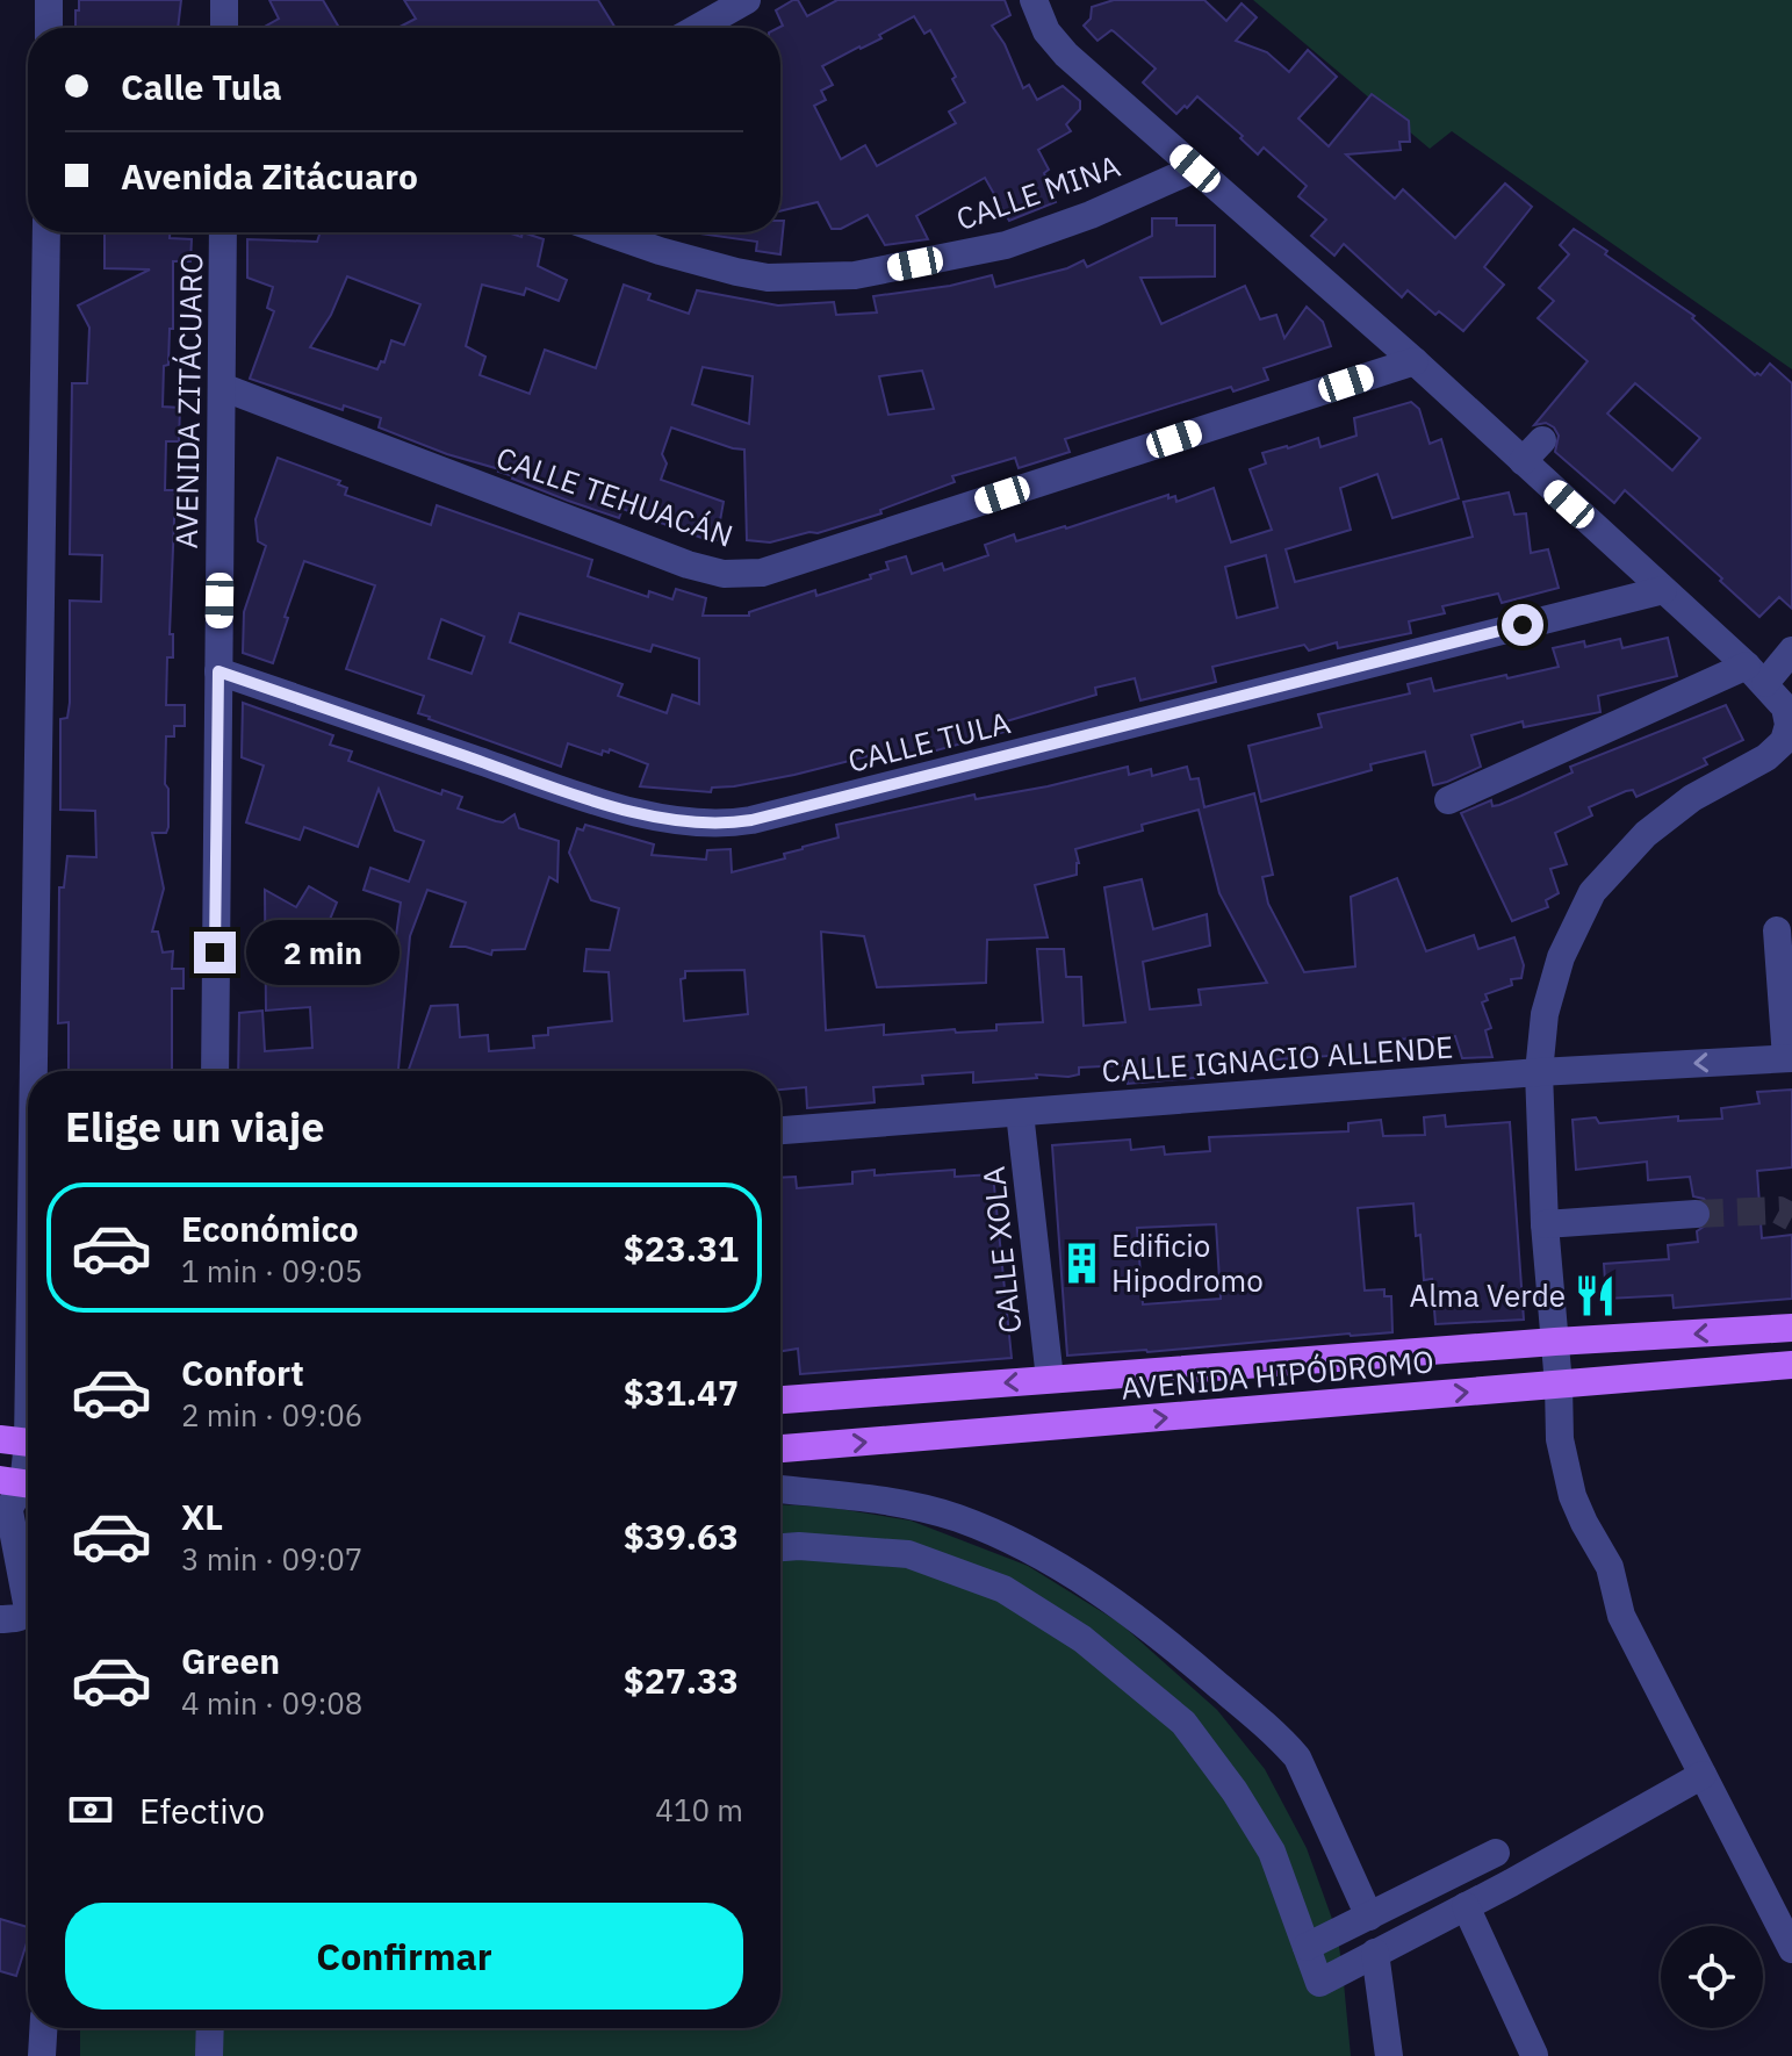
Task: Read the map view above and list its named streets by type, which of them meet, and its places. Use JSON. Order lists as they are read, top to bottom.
{
  "streets": {
    "main road": ["AVENIDA HIPÓDROMO"],
    "street": [
      "CALLE MINA",
      "AVENIDA ZITÁCUARO",
      "CALLE TEHUACÁN",
      "CALLE TULA",
      "CALLE IGNACIO ALLENDE",
      "CALLE XOLA"
    ]
  },
  "crossings": [
    ["AVENIDA ZITÁCUARO", "CALLE TEHUACÁN"],
    ["AVENIDA ZITÁCUARO", "CALLE TULA"],
    ["CALLE IGNACIO ALLENDE", "CALLE XOLA"],
    ["CALLE XOLA", "AVENIDA HIPÓDROMO"]
  ],
  "places": {
    "building": ["Edificio Hipodromo"],
    "restaurant": ["Alma Verde"]
  },
  "page": {
    "banner": ["Calle Tula", "Avenida Zitácuaro"],
    "bubble": "2 min",
    "heading": "Elige un viaje",
    "list": [
      {
        "name": "Económico",
        "note": "1 min · 09:05",
        "value": "$23.31"
      },
      {
        "name": "Confort",
        "note": "2 min · 09:06",
        "value": "$31.47"
      },
      {
        "name": "XL",
        "note": "3 min · 09:07",
        "value": "$39.63"
      },
      {
        "name": "Green",
        "note": "4 min · 09:08",
        "value": "$27.33"
      }
    ],
    "pay": ["Efectivo", "410 m"],
    "buttons": "Confirmar"
  }
}
